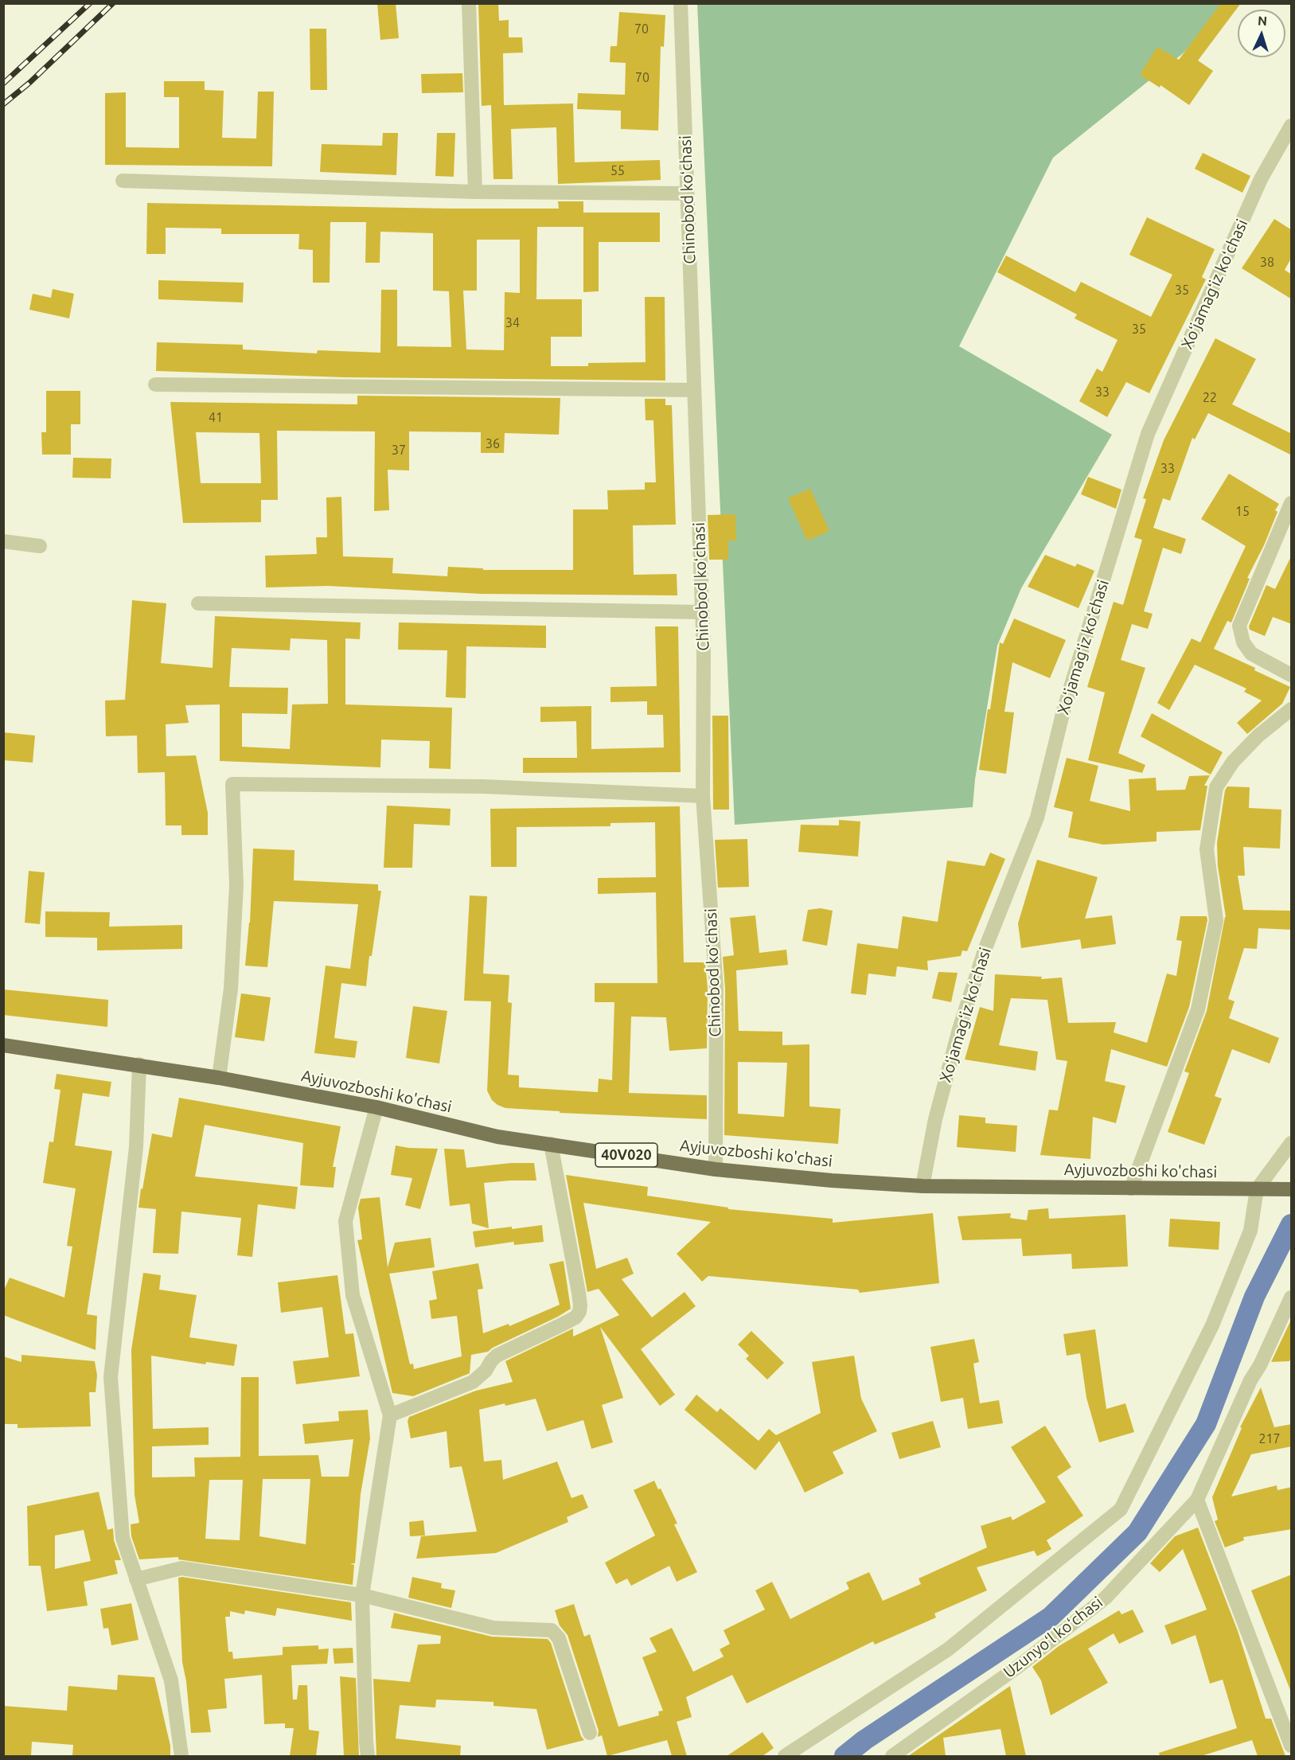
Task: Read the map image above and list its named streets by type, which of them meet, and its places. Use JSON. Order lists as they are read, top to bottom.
{
  "streets": {
    "main road": ["Ayjuvozboshi ko'chasi", "40V020"],
    "street": ["Chinobod koʻchasi", "Xoʻjamagʻiz koʻchasi", "Uzunyoʻl koʻchasi"]
  },
  "crossings": [
    ["Chinobod koʻchasi", "Ayjuvozboshi ko'chasi"],
    ["Xoʻjamagʻiz koʻchasi", "Ayjuvozboshi ko'chasi"],
    ["Ayjuvozboshi ko'chasi", "40V020"]
  ],
  "house_numbers": [
    "70",
    "70",
    "55",
    "38",
    "35",
    "34",
    "35",
    "33",
    "22",
    "41",
    "36",
    "37",
    "33",
    "15",
    "217"
  ],
  "north": "top"
}
